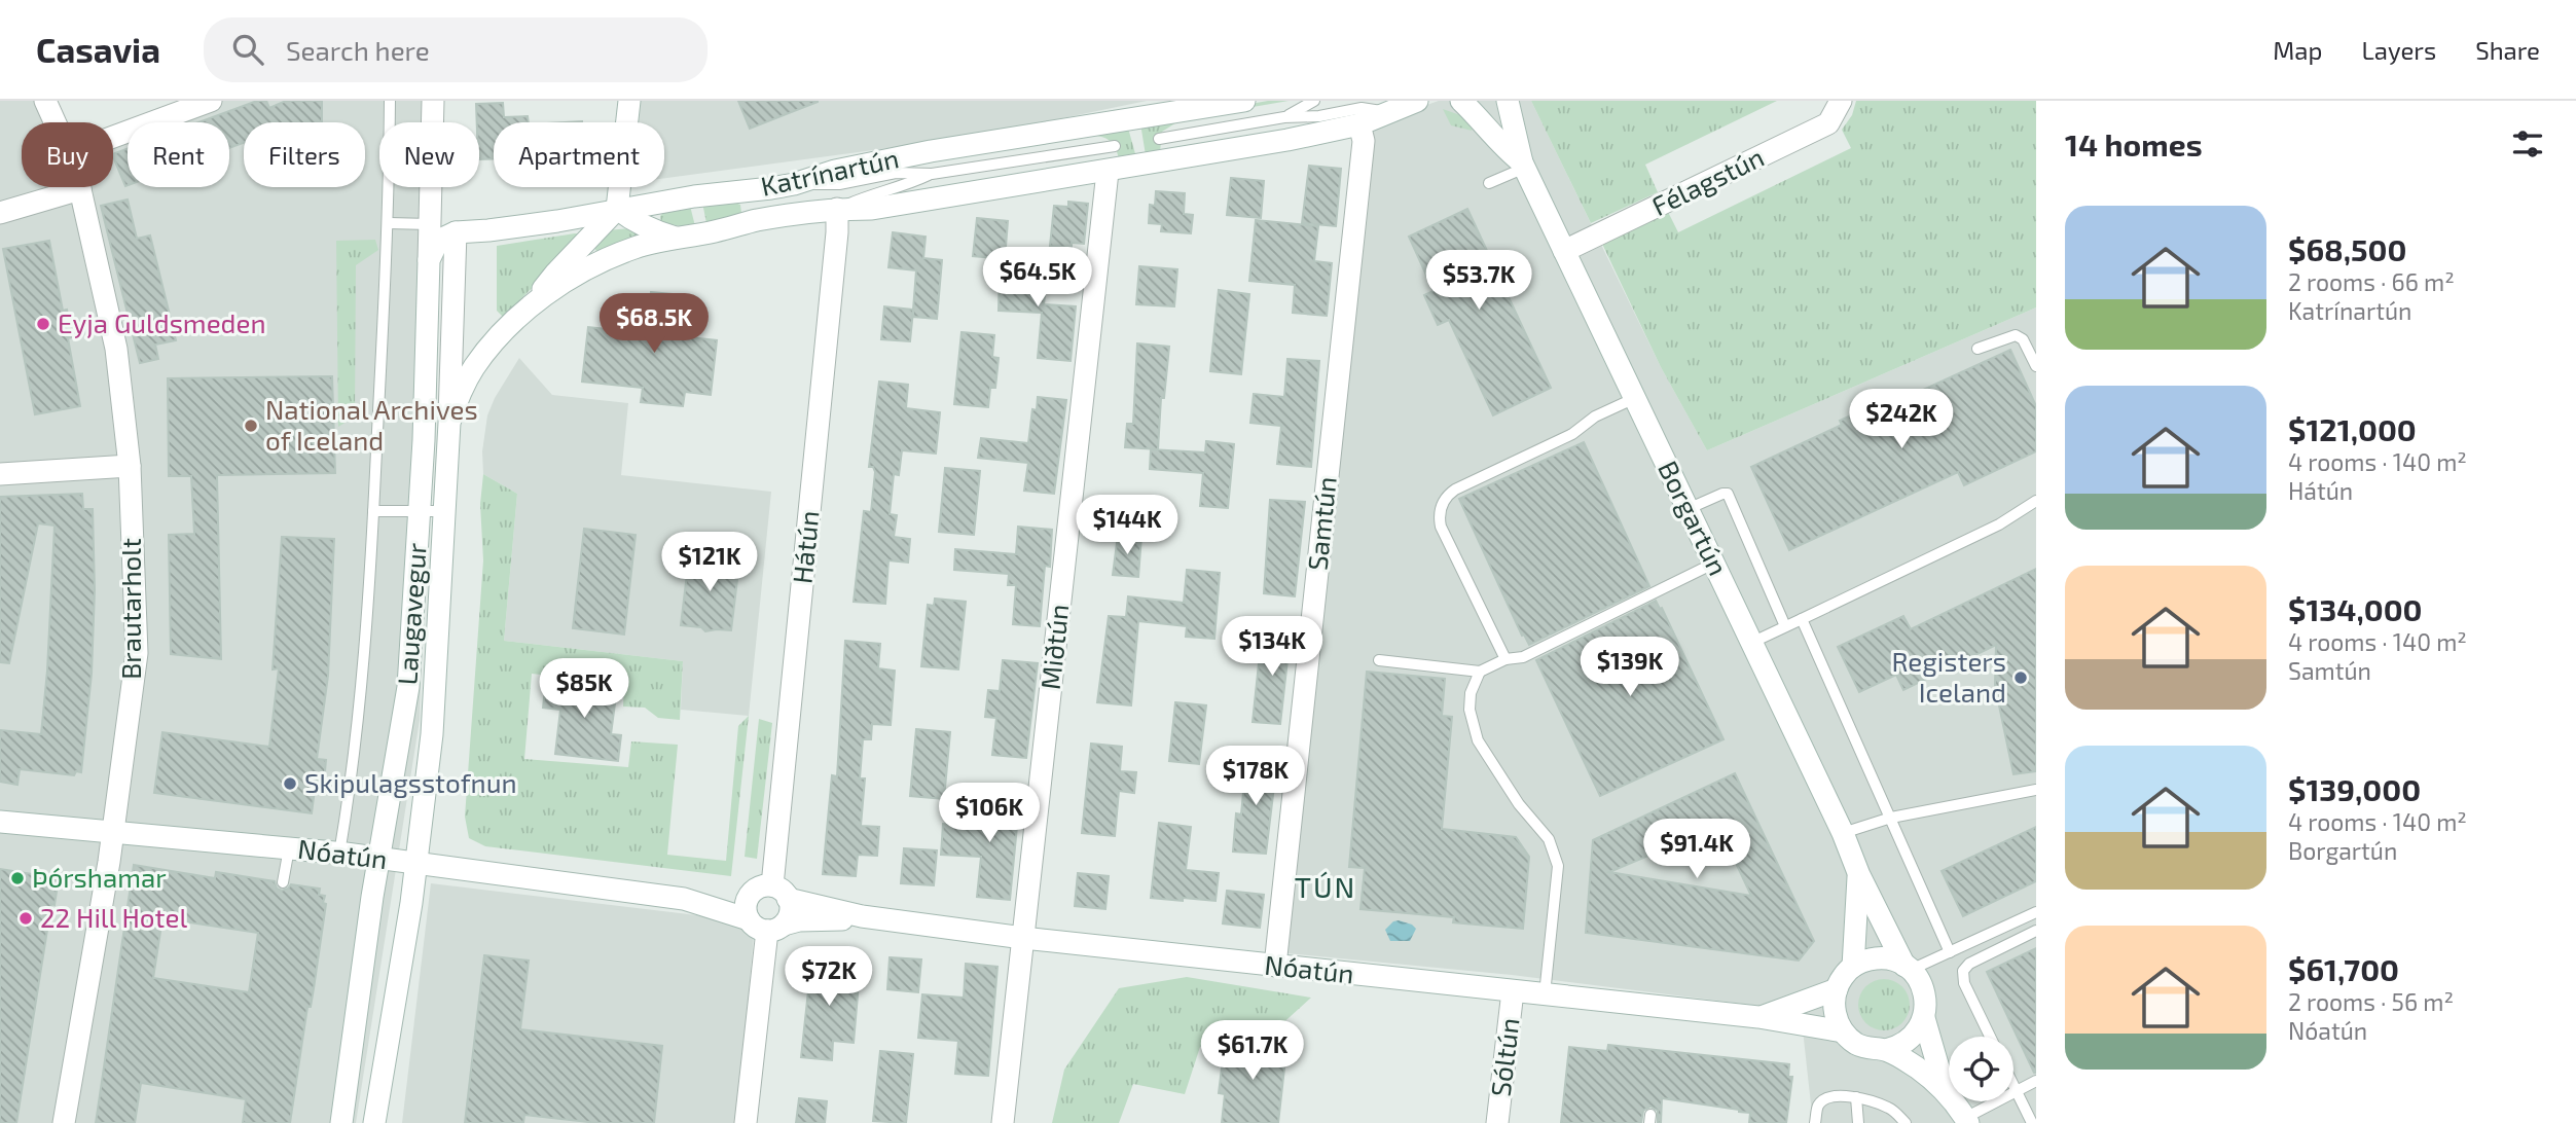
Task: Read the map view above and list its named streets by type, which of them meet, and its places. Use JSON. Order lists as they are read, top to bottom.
{
  "streets": {
    "street": [
      "Katrínartún",
      "Félagstún",
      "Borgartún",
      "Samtún",
      "Hátún",
      "Brautarholt",
      "Laugavegur",
      "Miðtún",
      "Nóatún",
      "Sóltún"
    ]
  },
  "crossings": [
    ["Katrínartún", "Samtún"],
    ["Katrínartún", "Hátún"],
    ["Katrínartún", "Laugavegur"],
    ["Katrínartún", "Miðtún"],
    ["Félagstún", "Borgartún"],
    ["Borgartún", "Nóatún"],
    ["Samtún", "Nóatún"],
    ["Hátún", "Nóatún"],
    ["Brautarholt", "Nóatún"],
    ["Laugavegur", "Nóatún"],
    ["Miðtún", "Nóatún"],
    ["Nóatún", "Sóltún"]
  ],
  "districts": ["TÚN"],
  "places": [
    "Eyja Guldsmeden",
    "National Archives of Iceland",
    "Registers Iceland",
    "Skipulagsstofnun",
    "Þórshamar",
    "22 Hill Hotel"
  ],
  "page": {
    "header": "Casavia",
    "search": "Search here",
    "nav": ["Map", "Layers", "Share"],
    "heading": "14 homes",
    "chip": [
      "Buy",
      "Rent",
      "Filters",
      "New",
      "Apartment"
    ],
    "list": [
      {
        "name": "$68,500",
        "note": "2 rooms · 66 m² · Katrínartún"
      },
      {
        "name": "$121,000",
        "note": "4 rooms · 140 m² · Hátún"
      },
      {
        "name": "$134,000",
        "note": "4 rooms · 140 m² · Samtún"
      },
      {
        "name": "$139,000",
        "note": "4 rooms · 140 m² · Borgartún"
      },
      {
        "name": "$61,700",
        "note": "2 rooms · 56 m² · Nóatún"
      }
    ],
    "price": [
      "$64.5K",
      "$53.7K",
      "$68.5K",
      "$242K",
      "$144K",
      "$121K",
      "$134K",
      "$139K",
      "$85K",
      "$178K",
      "$106K",
      "$91.4K",
      "$72K",
      "$61.7K"
    ]
  }
}
